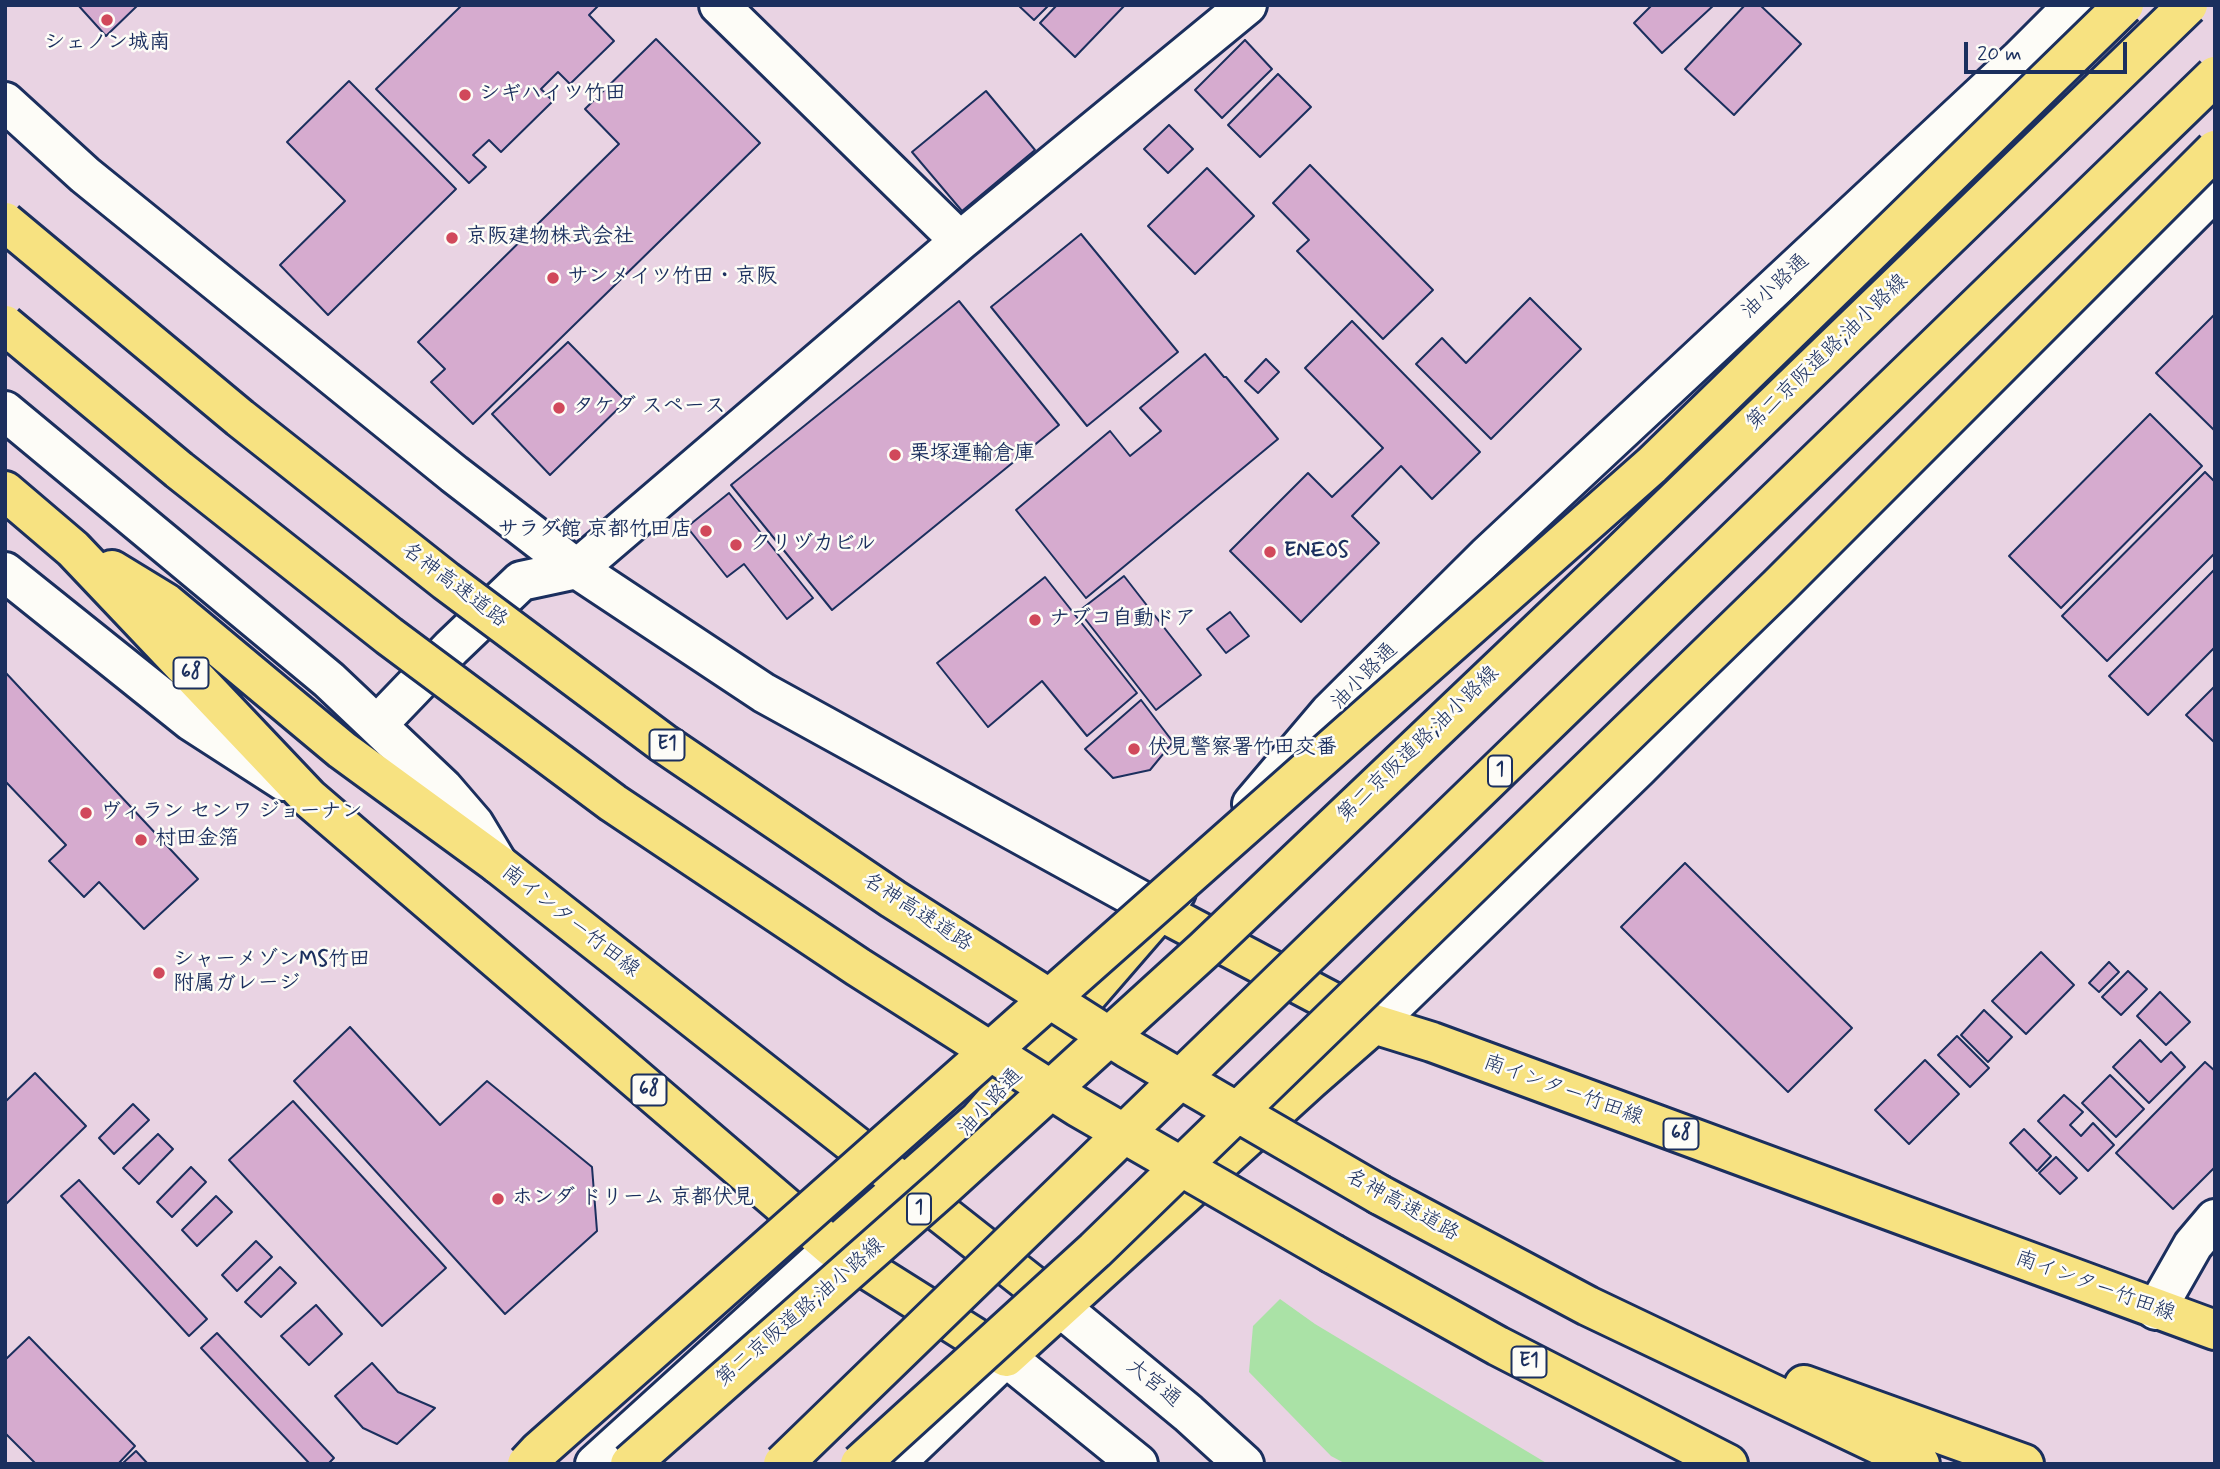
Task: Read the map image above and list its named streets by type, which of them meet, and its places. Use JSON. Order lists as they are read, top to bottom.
{
  "streets": {
    "main road": [
      "油小路通",
      "第二京阪道路;油小路線",
      "名神高速道路",
      "68",
      "E1",
      "1",
      "南インター竹田線"
    ],
    "street": ["大宮通"]
  },
  "crossings": [
    ["油小路通", "南インター竹田線"],
    ["南インター竹田線", "大宮通"]
  ],
  "places": [
    "シェノン城南",
    "シギハイツ竹田",
    "京阪建物株式会社",
    "サンメイツ竹田・京阪",
    "タケダ スペース",
    "栗塚運輸倉庫",
    "サラダ館 京都竹田店",
    "クリヅカビル",
    "ENEOS",
    "ナブコ自動ドア",
    "伏見警察署竹田交番",
    "ヴィラン センワ ジョーナン",
    "村田金箔",
    "シャーメゾンMS竹田 附属ガレージ",
    "ホンダ ドリーム 京都伏見"
  ],
  "scale_bar": "20 m"
}
